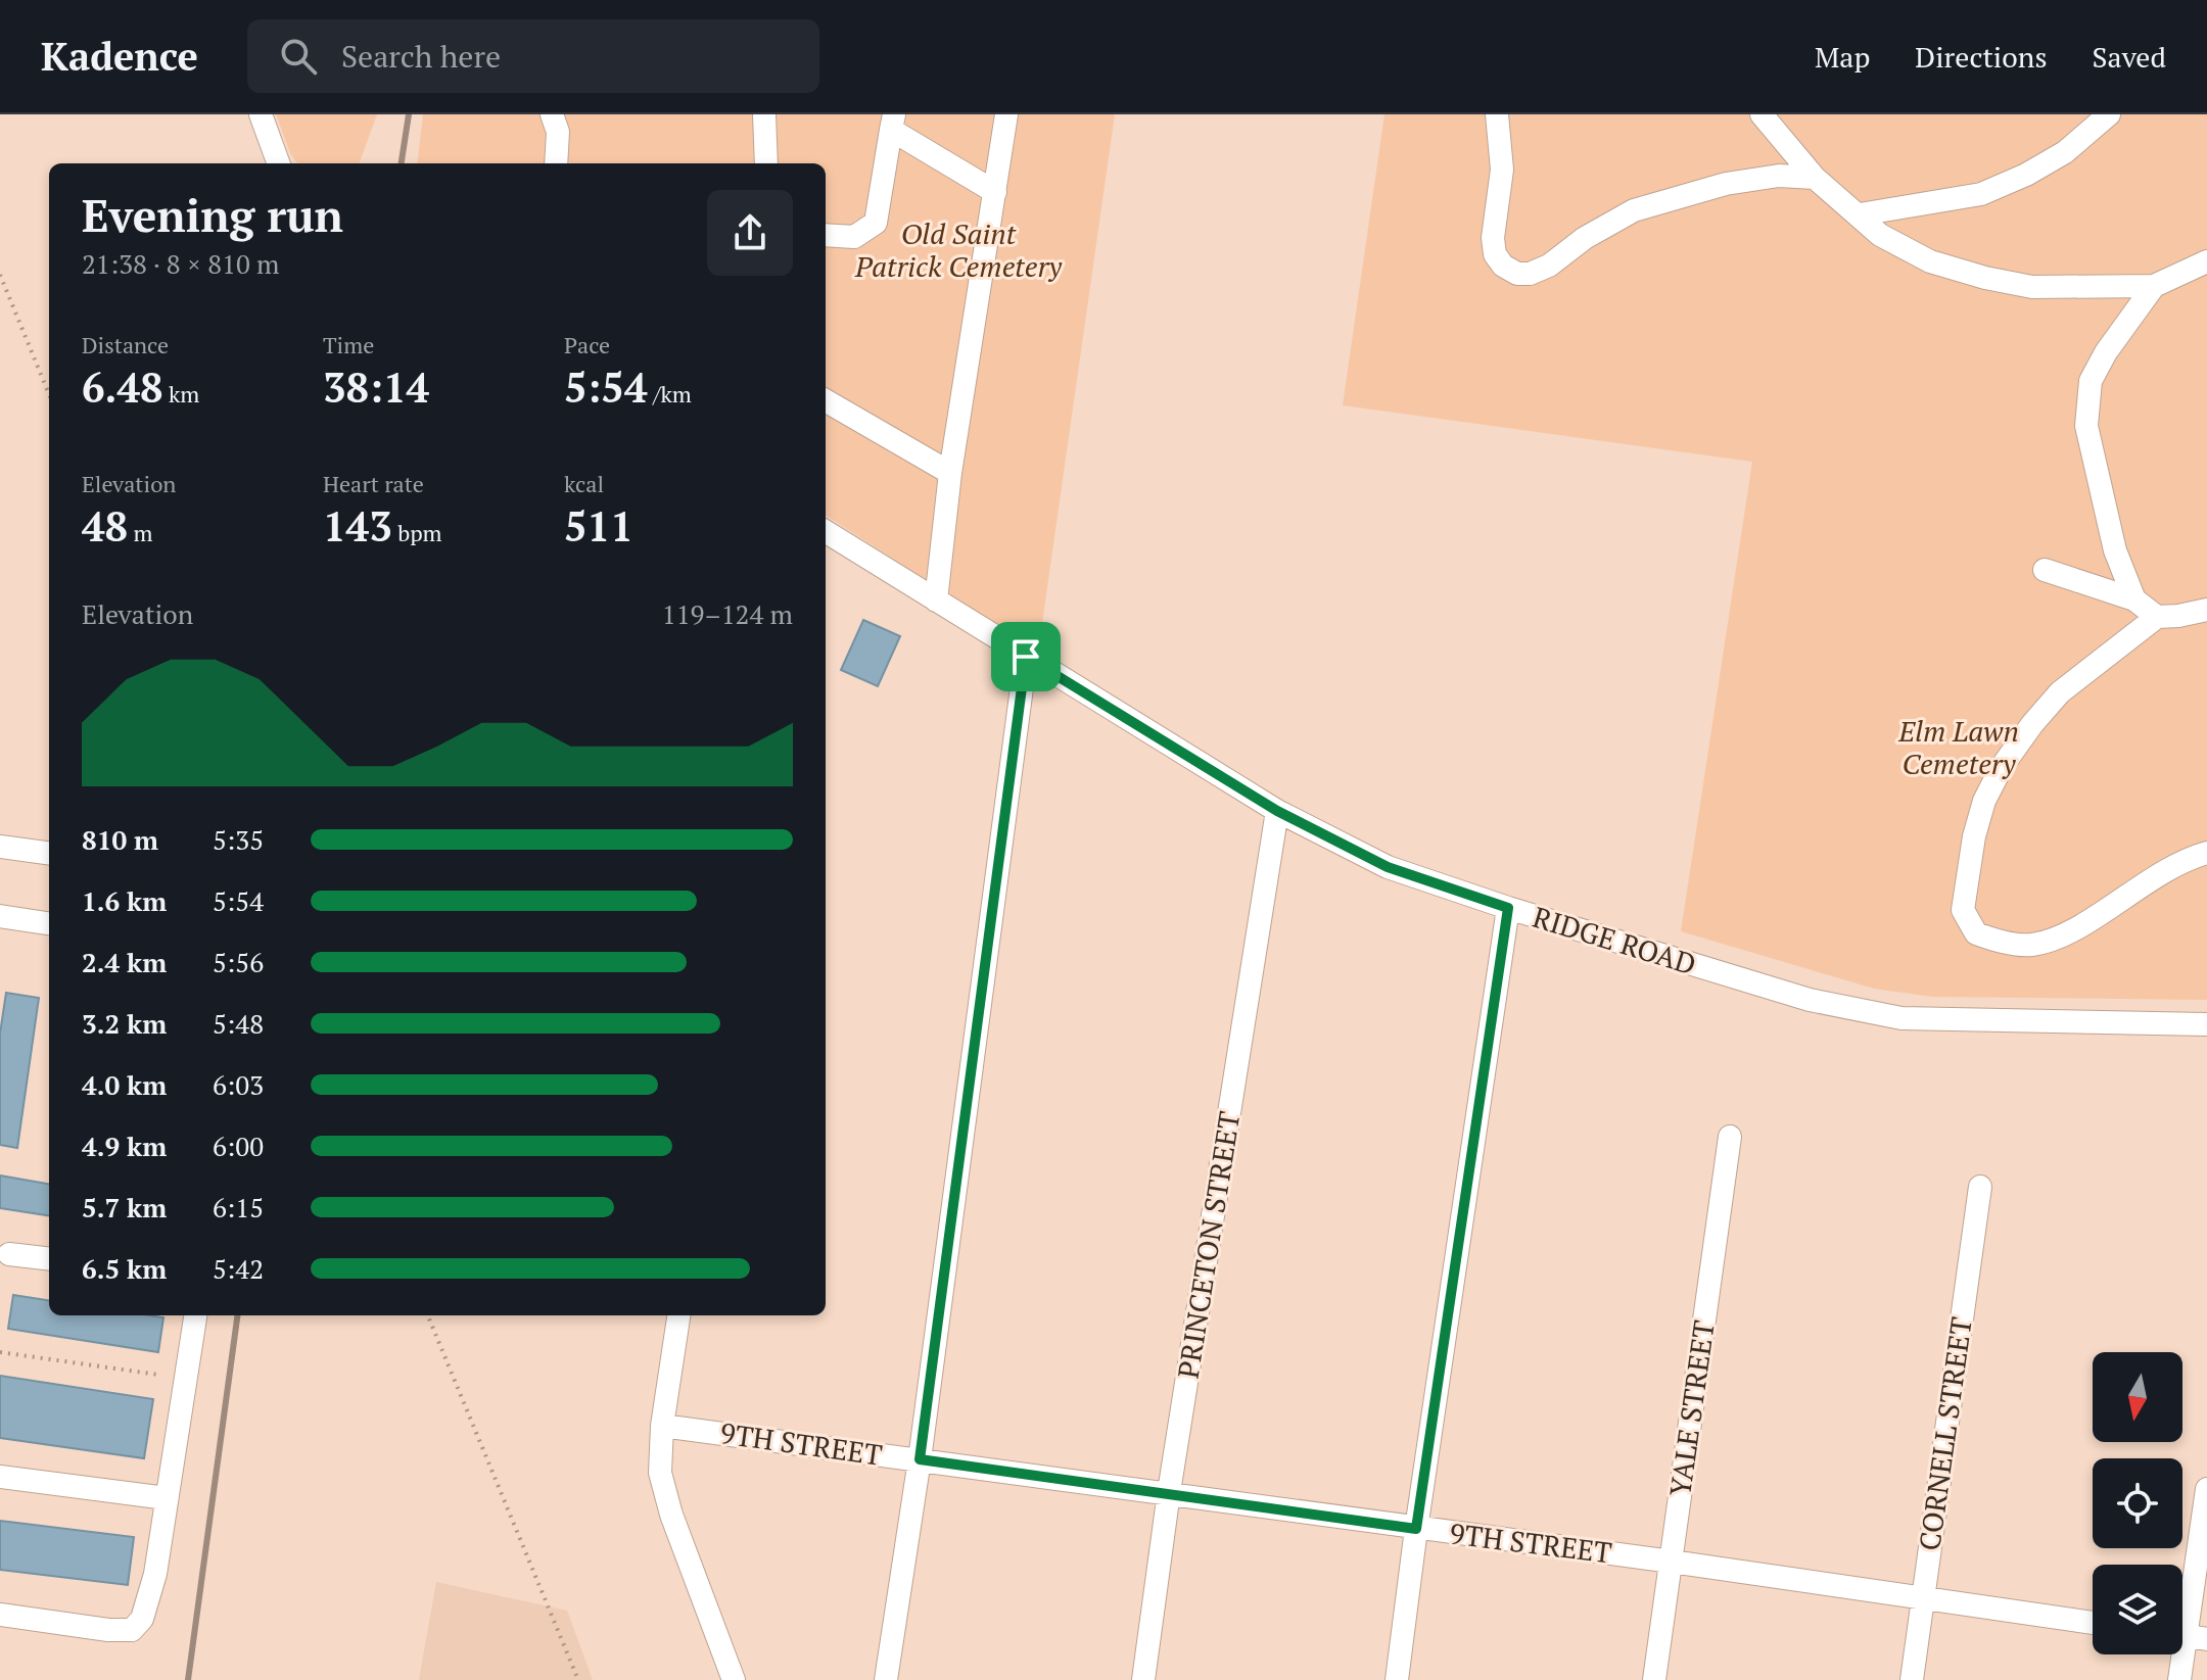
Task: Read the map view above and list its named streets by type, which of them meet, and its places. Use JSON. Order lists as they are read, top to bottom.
{
  "streets": {
    "street": [
      "RIDGE ROAD",
      "PRINCETON STREET",
      "YALE STREET",
      "CORNELL STREET",
      "9TH STREET"
    ]
  },
  "crossings": [
    ["RIDGE ROAD", "PRINCETON STREET"],
    ["PRINCETON STREET", "9TH STREET"],
    ["YALE STREET", "9TH STREET"],
    ["CORNELL STREET", "9TH STREET"]
  ],
  "parks": ["Old Saint Patrick Cemetery", "Elm Lawn Cemetery"],
  "north": "bottom",
  "page": {
    "header": "Kadence",
    "search": "Search here",
    "nav": ["Map", "Directions", "Saved"],
    "heading": ["Evening run", "21:38 · 8 × 810 m"],
    "stats": [
      ["Distance", "6.48 km"],
      ["Time", "38:14"],
      ["Pace", "5:54 /km"],
      ["Elevation", "48 m"],
      ["Heart rate", "143 bpm"],
      ["kcal", "511"]
    ],
    "chart": ["Elevation", "119–124 m"],
    "list": [
      {
        "name": "810 m",
        "note": "5:35"
      },
      {
        "name": "1.6 km",
        "note": "5:54"
      },
      {
        "name": "2.4 km",
        "note": "5:56"
      },
      {
        "name": "3.2 km",
        "note": "5:48"
      },
      {
        "name": "4.0 km",
        "note": "6:03"
      },
      {
        "name": "4.9 km",
        "note": "6:00"
      },
      {
        "name": "5.7 km",
        "note": "6:15"
      },
      {
        "name": "6.5 km",
        "note": "5:42"
      }
    ]
  }
}
